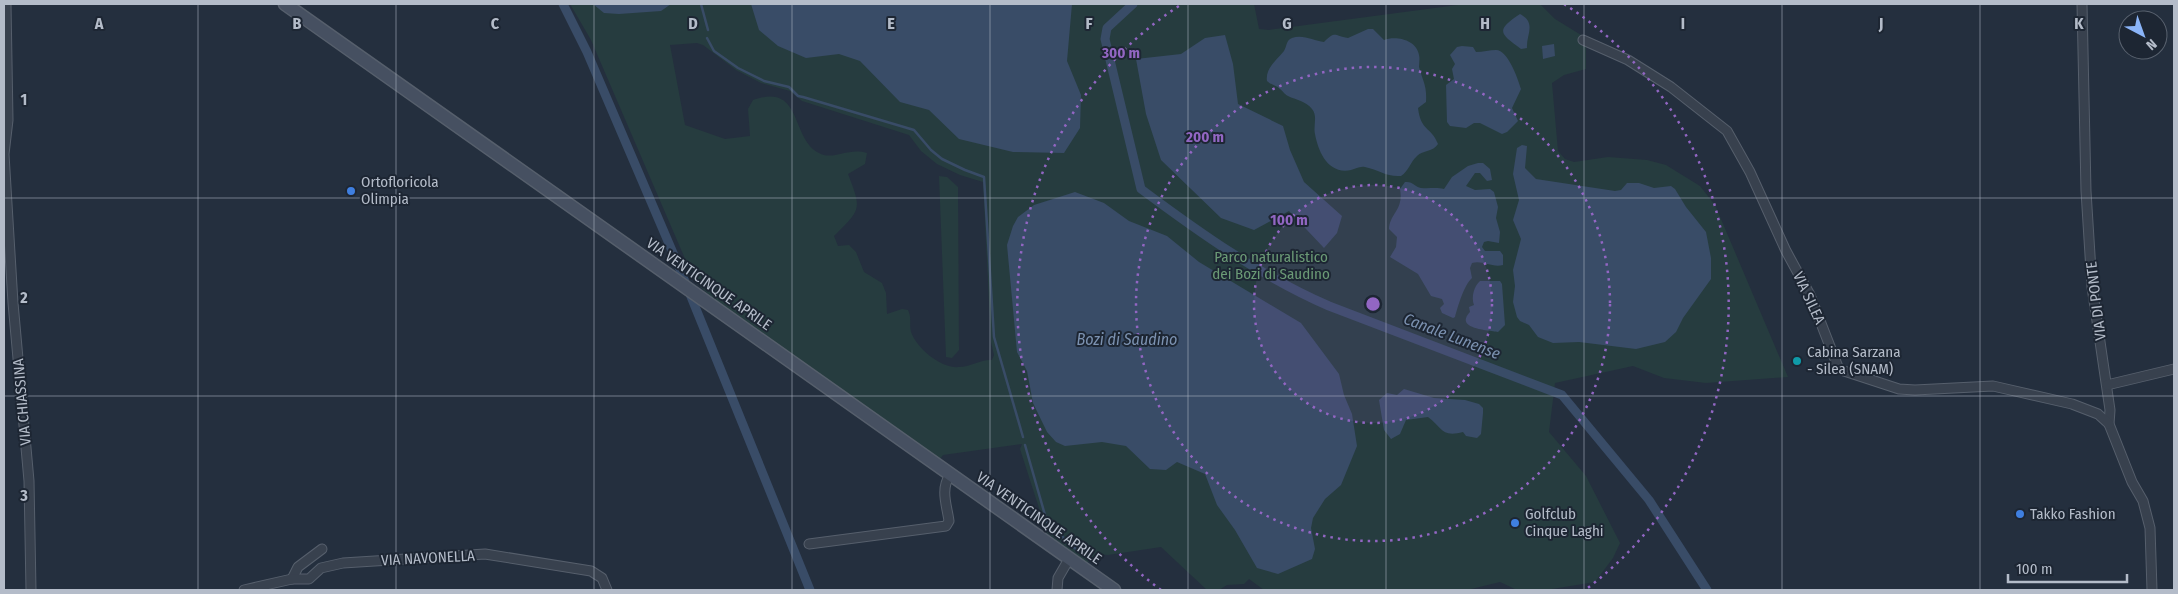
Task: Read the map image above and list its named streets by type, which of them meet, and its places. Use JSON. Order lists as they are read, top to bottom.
{
  "streets": {
    "main road": ["VIA VENTICINQUE APRILE"],
    "street": [
      "VIA SILEA",
      "VIA DI PONTE",
      "VIA CHIASSINA",
      "VIA NAVONELLA"
    ]
  },
  "crossings": [
    ["VIA SILEA", "VIA DI PONTE"]
  ],
  "water": ["Canale Lunense", "Bozi di Saudino"],
  "parks": ["Parco naturalistico dei Bozi di Saudino"],
  "places": [
    "Ortofloricola Olimpia",
    "Cabina Sarzana - Silea (SNAM)",
    "Takko Fashion",
    "Golfclub Cinque Laghi"
  ],
  "scale_bar": "100 m",
  "north": "bottom right",
  "grid": {
    "columns": [
      "A",
      "B",
      "C",
      "D",
      "E",
      "F",
      "G",
      "H",
      "I",
      "J",
      "K"
    ],
    "rows": ["1", "2", "3"]
  },
  "rings": ["300 m", "200 m", "100 m"]
}
